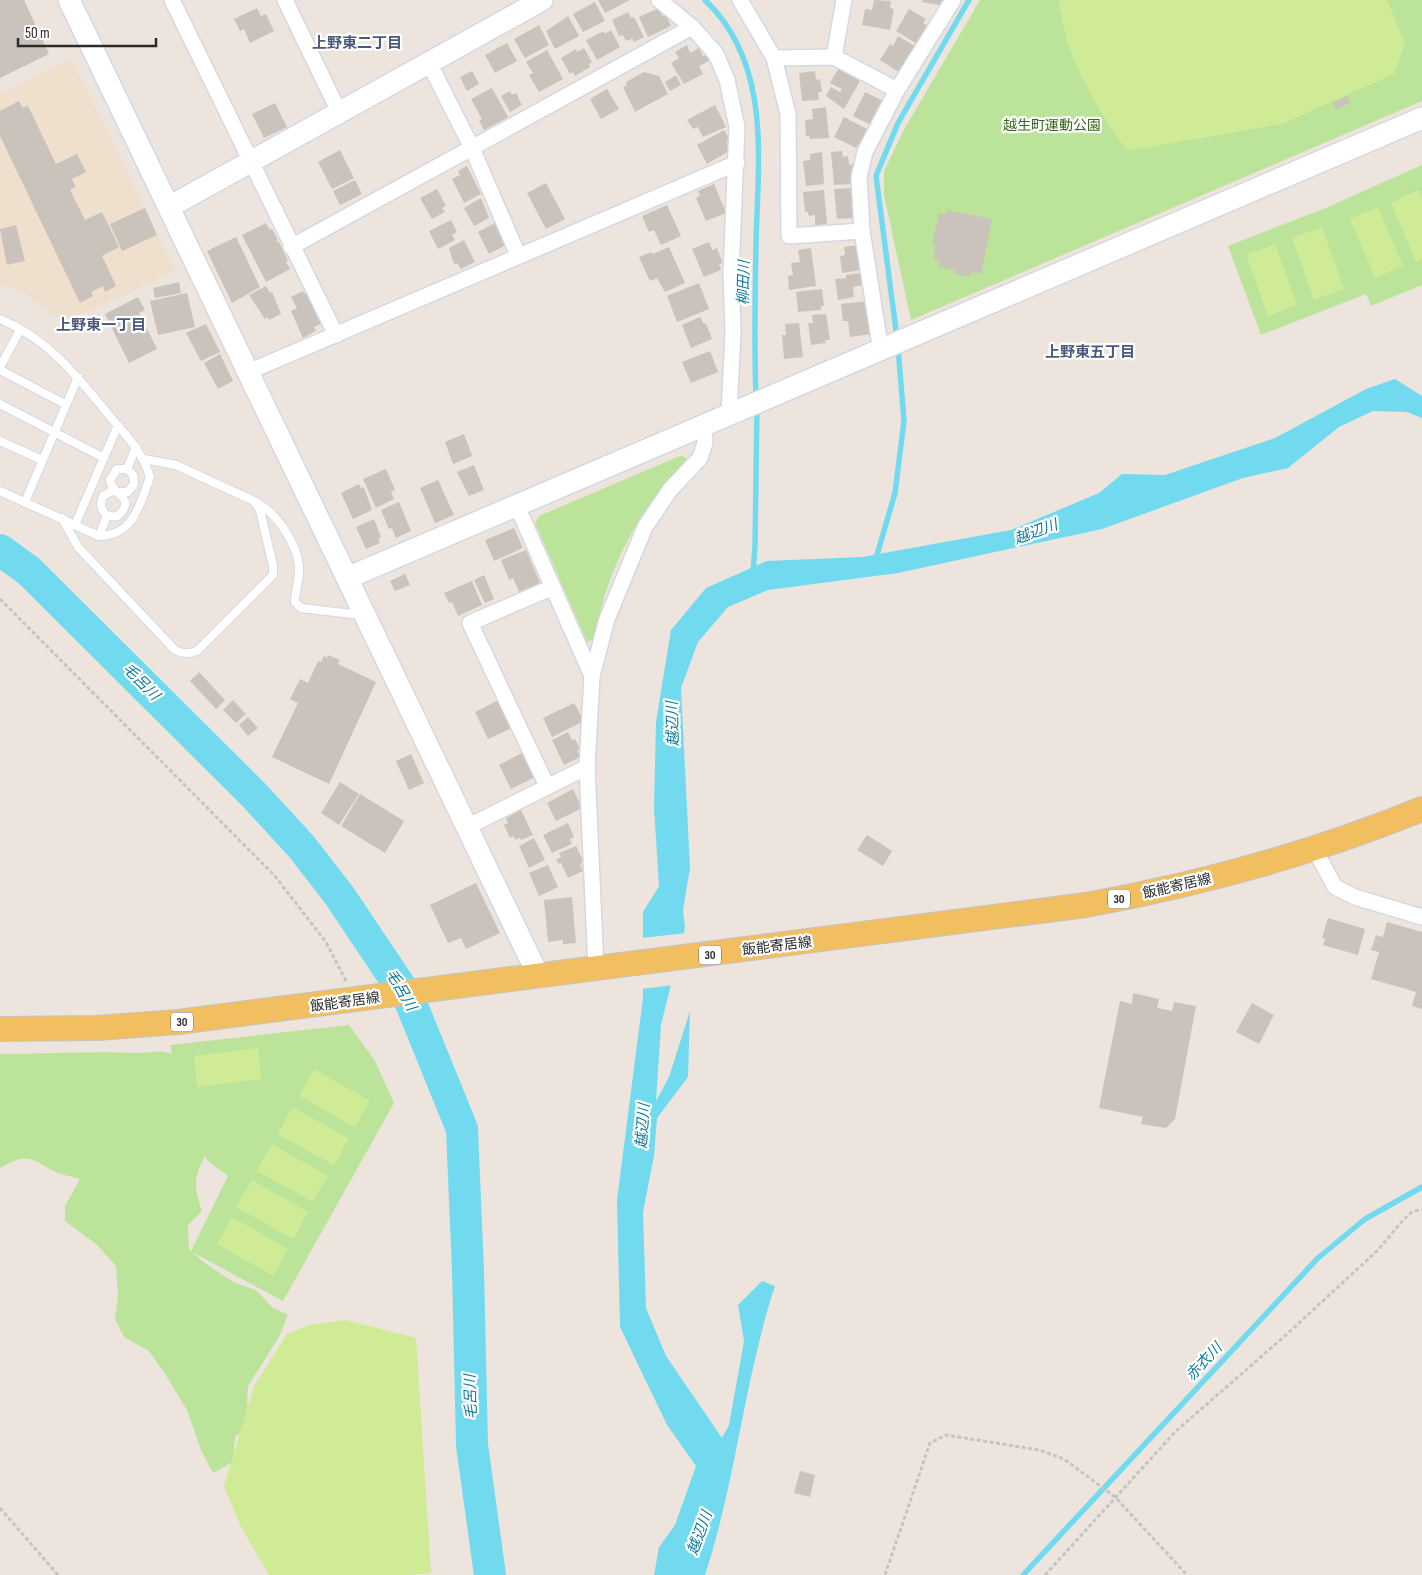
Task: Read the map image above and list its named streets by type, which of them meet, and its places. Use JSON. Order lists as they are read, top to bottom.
{
  "streets": {
    "main road": ["飯能寄居線", "30"]
  },
  "districts": ["上野東二丁目", "上野東一丁目", "上野東五丁目"],
  "water": [
    "柳田川",
    "越辺川",
    "毛呂川",
    "赤衣川"
  ],
  "parks": ["越生町運動公園"],
  "scale_bar": "50 m"
}
